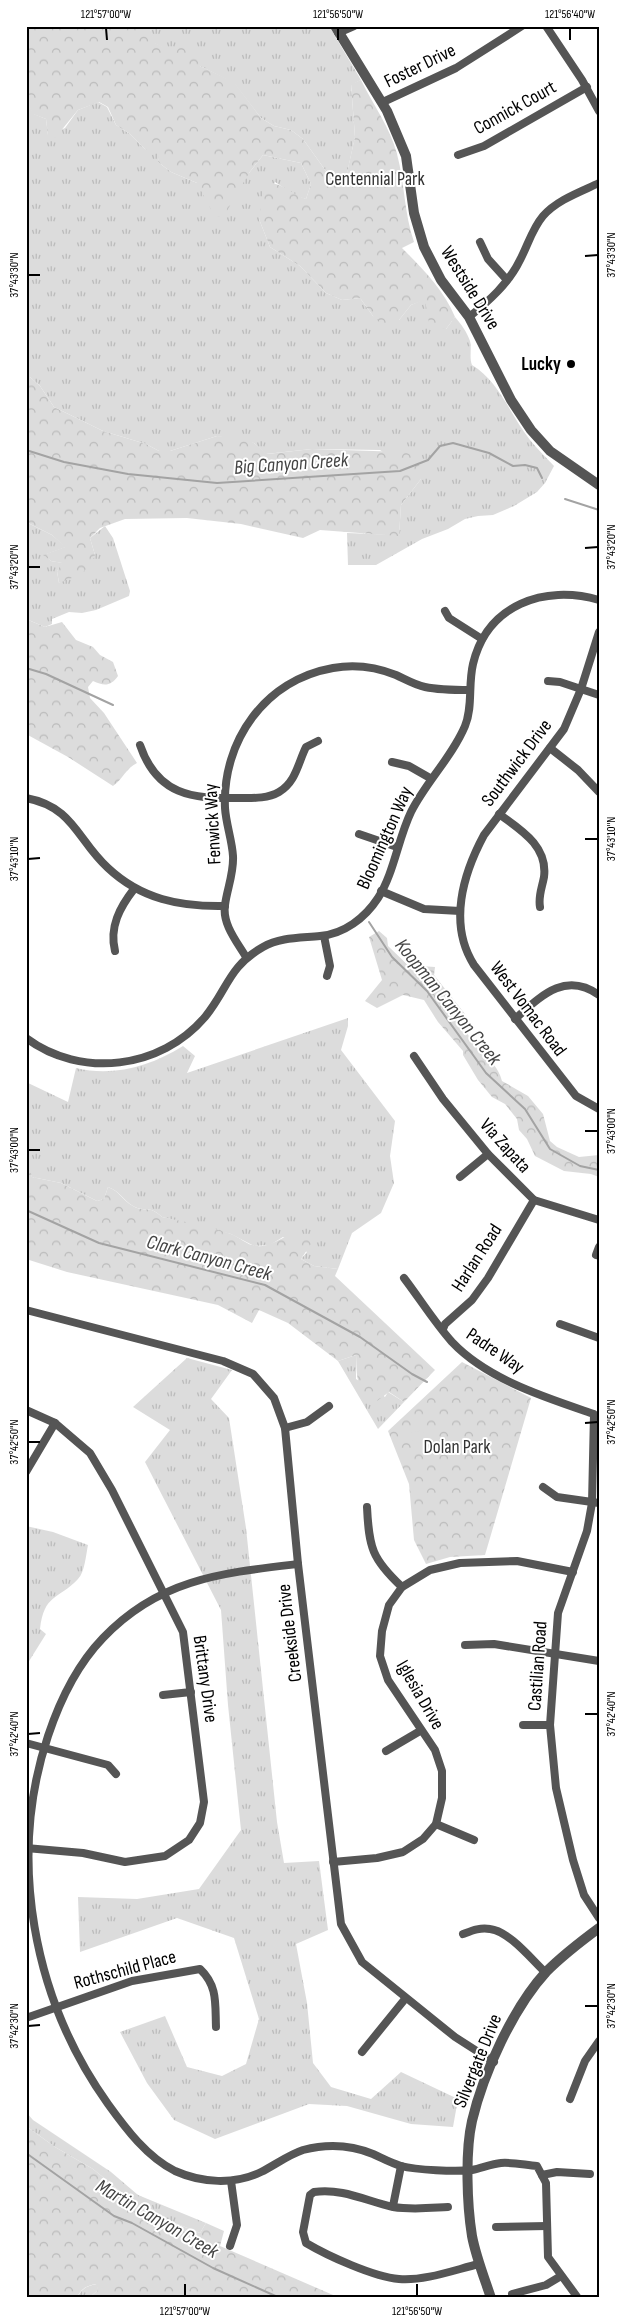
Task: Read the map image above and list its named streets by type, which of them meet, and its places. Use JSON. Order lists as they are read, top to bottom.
{
  "streets": {
    "street": [
      "Foster Drive",
      "Connick Court",
      "Westside Drive",
      "Southwick Drive",
      "Fenwick Way",
      "Bloomington Way",
      "West Vomac Road",
      "Via Zapata",
      "Harlan Road",
      "Padre Way",
      "Creekside Drive",
      "Castilian Road",
      "Brittany Drive",
      "Iglesia Drive",
      "Rothschild Place",
      "Silvergate Drive"
    ]
  },
  "crossings": [
    ["Foster Drive", "Westside Drive"],
    ["Southwick Drive", "West Vomac Road"],
    ["Fenwick Way", "Bloomington Way"],
    ["Via Zapata", "Harlan Road"],
    ["Harlan Road", "Padre Way"],
    ["Padre Way", "Castilian Road"],
    ["Creekside Drive", "Silvergate Drive"],
    ["Castilian Road", "Iglesia Drive"]
  ],
  "water": [
    "Big Canyon Creek",
    "Koopman Canyon Creek",
    "Clark Canyon Creek",
    "Martin Canyon Creek"
  ],
  "parks": ["Centennial Park", "Dolan Park"],
  "places": ["Lucky"],
  "coordinates": [
    "121°57'00\"W",
    "121°56'50\"W",
    "121°56'40\"W",
    "37°43'30\"N",
    "37°43'20\"N",
    "37°43'10\"N",
    "37°43'00\"N",
    "37°42'50\"N",
    "37°42'40\"N",
    "37°42'30\"N"
  ]
}
